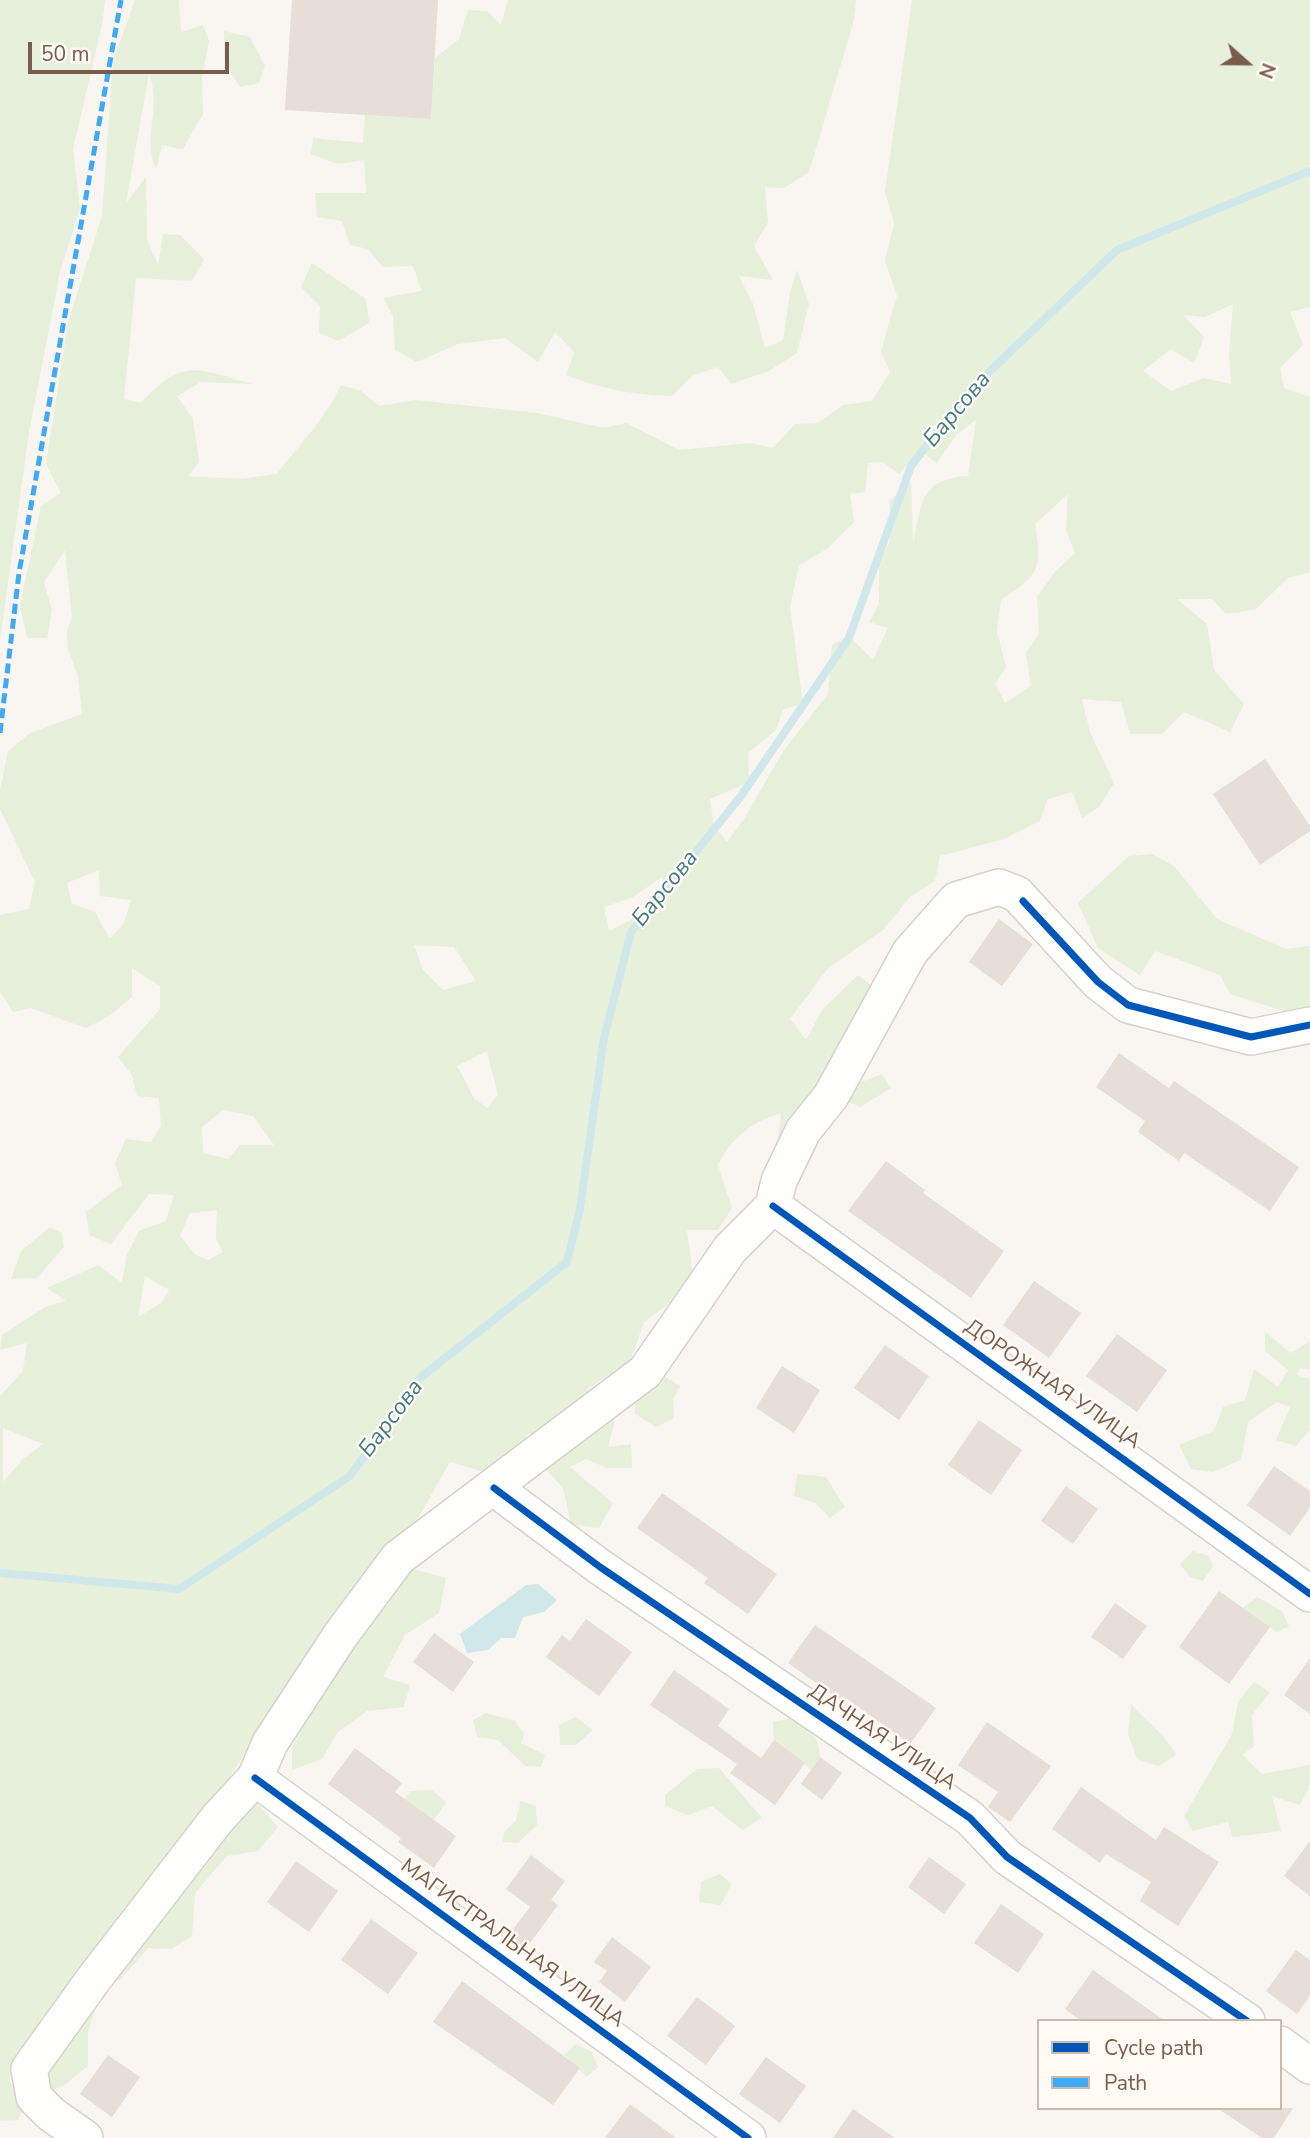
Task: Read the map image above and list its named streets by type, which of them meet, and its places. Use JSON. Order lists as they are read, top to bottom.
{
  "streets": {
    "street": ["ДОРОЖНАЯ УЛИЦА", "ДАЧНАЯ УЛИЦА", "МАГИСТРАЛЬНАЯ УЛИЦА"]
  },
  "water": ["Барсова"],
  "legend": ["Cycle path", "Path"],
  "scale_bar": "50 m",
  "north": "right"
}
